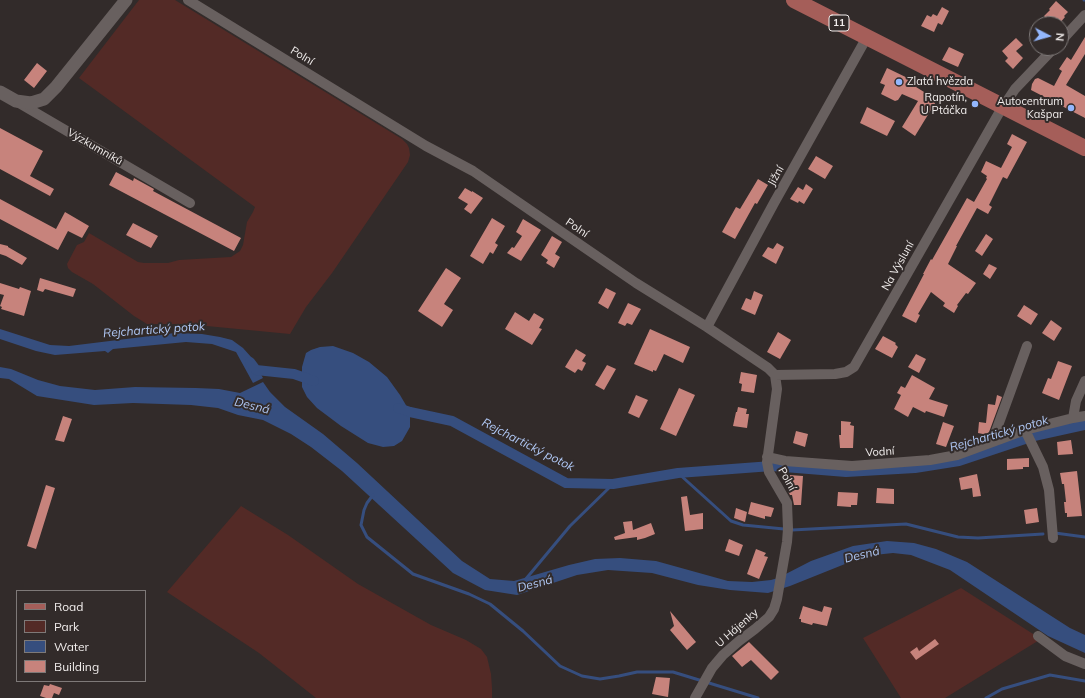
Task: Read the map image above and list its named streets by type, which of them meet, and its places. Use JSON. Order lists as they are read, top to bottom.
{
  "streets": {
    "main road": ["11"],
    "street": [
      "Polní",
      "Výzkumníků",
      "Jižní",
      "Na Výsluní",
      "Vodní",
      "U Hájenky"
    ]
  },
  "crossings": [
    ["11", "Jižní"],
    ["11", "Na Výsluní"],
    ["Polní", "Jižní"],
    ["Polní", "Na Výsluní"],
    ["Polní", "Vodní"],
    ["Polní", "U Hájenky"]
  ],
  "water": ["Rejchartický potok", "Desná"],
  "places": ["Zlatá hvězda", "Rapotín, U Ptáčka", "Autocentrum Kašpar"],
  "legend": [
    "Road",
    "Park",
    "Water",
    "Building"
  ],
  "north": "right"
}
